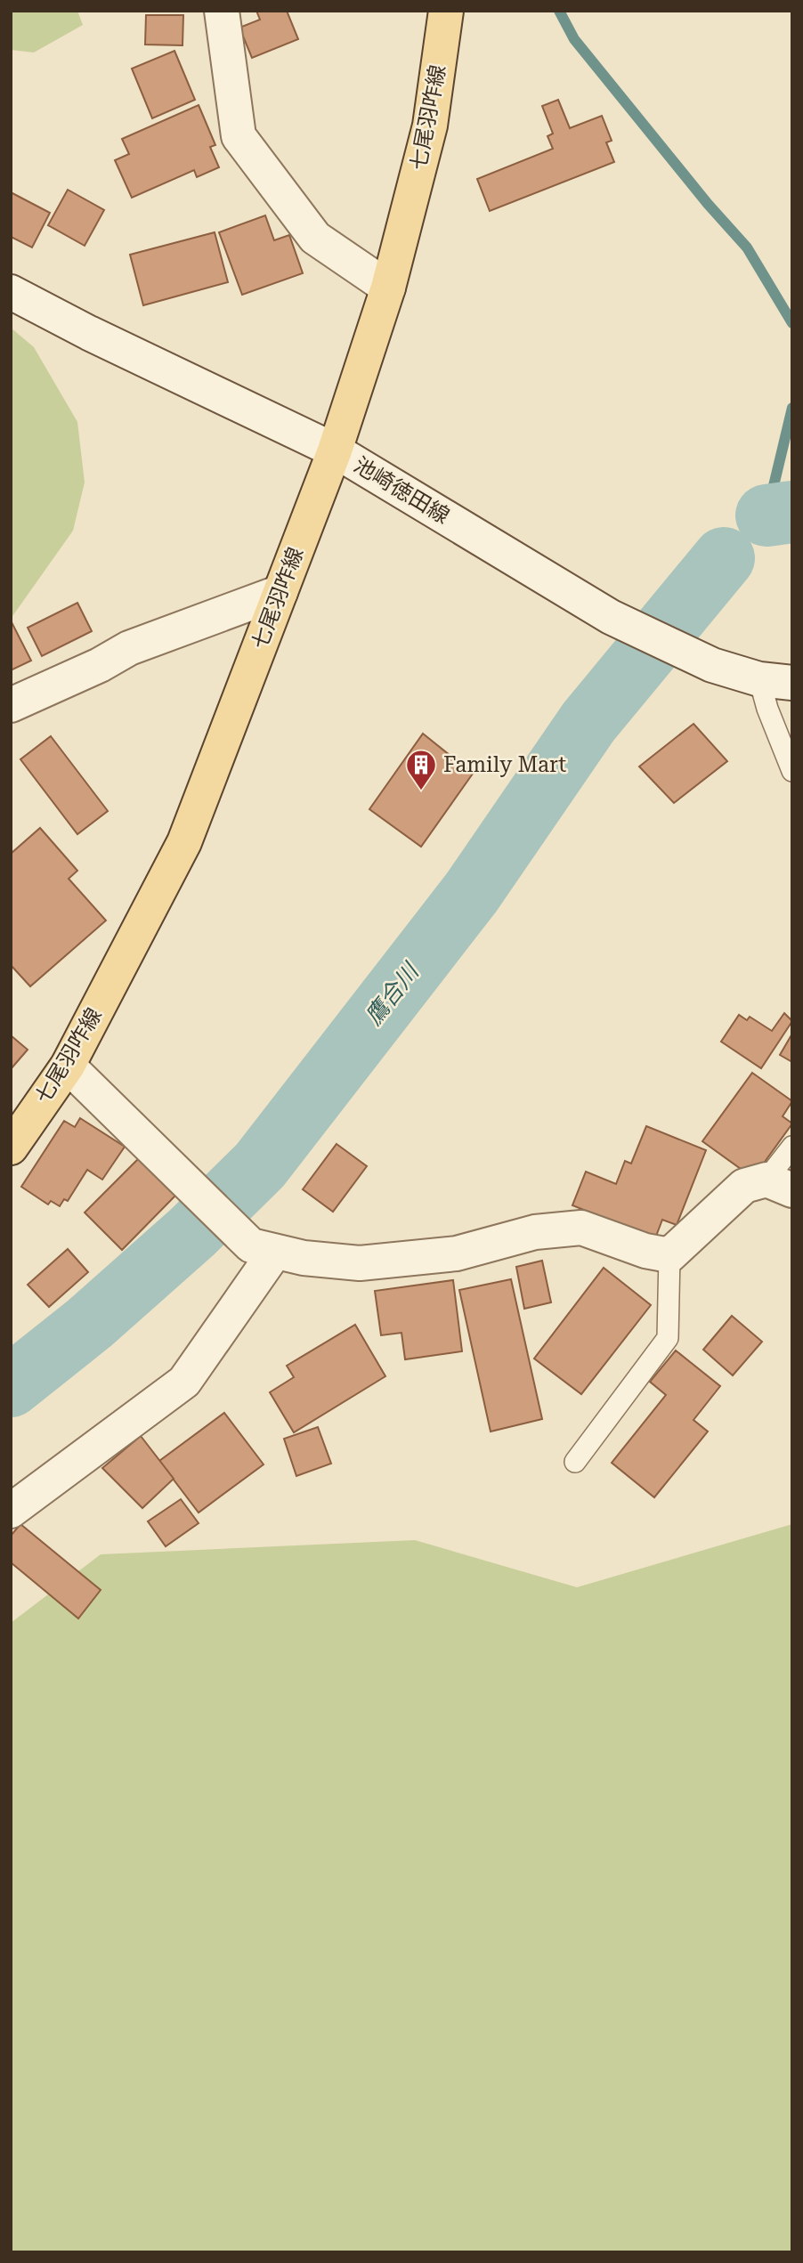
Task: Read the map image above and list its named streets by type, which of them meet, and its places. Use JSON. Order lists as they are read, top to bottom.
{
  "streets": {
    "main road": ["七尾羽咋線"],
    "street": ["池崎徳田線"]
  },
  "crossings": [
    ["七尾羽咋線", "池崎徳田線"]
  ],
  "water": ["鷹合川"],
  "places": {
    "building": ["Family Mart"]
  }
}
